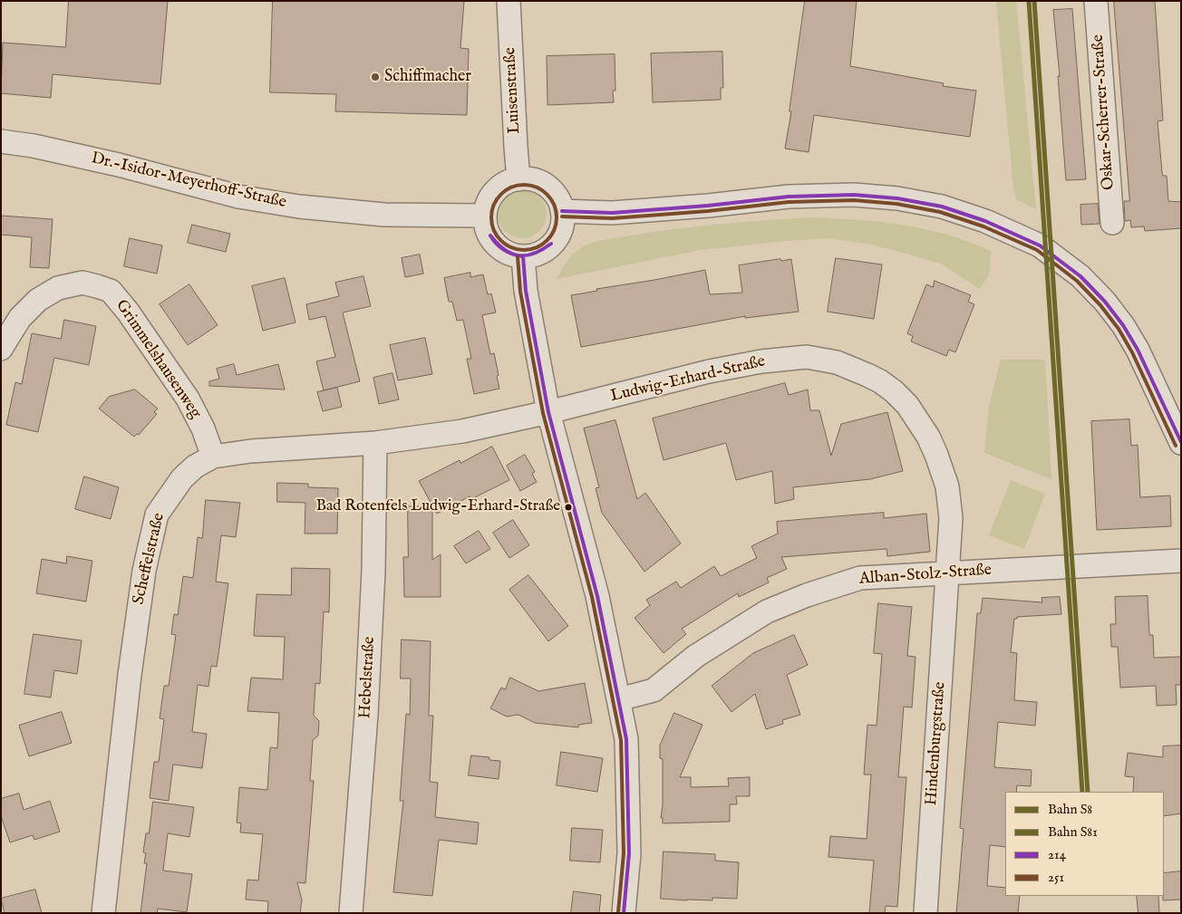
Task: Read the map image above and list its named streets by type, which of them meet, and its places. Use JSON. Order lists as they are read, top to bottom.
{
  "streets": {
    "street": [
      "Luisenstraße",
      "Oskar-Scherrer-Straße",
      "Dr.-Isidor-Meyerhoff-Straße",
      "Grimmelshausenweg",
      "Ludwig-Erhard-Straße",
      "Scheffelstraße",
      "Alban-Stolz-Straße",
      "Hebelstraße",
      "Hindenburgstraße"
    ]
  },
  "crossings": [
    ["Luisenstraße", "Dr.-Isidor-Meyerhoff-Straße"],
    ["Grimmelshausenweg", "Scheffelstraße"],
    ["Ludwig-Erhard-Straße", "Scheffelstraße"],
    ["Ludwig-Erhard-Straße", "Alban-Stolz-Straße"],
    ["Ludwig-Erhard-Straße", "Hindenburgstraße"],
    ["Scheffelstraße", "Hebelstraße"],
    ["Alban-Stolz-Straße", "Hindenburgstraße"]
  ],
  "places": ["Schiffmacher", "Bad Rotenfels Ludwig-Erhard-Straße"],
  "lines": [
    "rail line S8",
    "rail line S81",
    "transit line 251",
    "transit line 214"
  ],
  "legend": [
    "Bahn S8",
    "Bahn S81",
    "214",
    "251"
  ]
}
